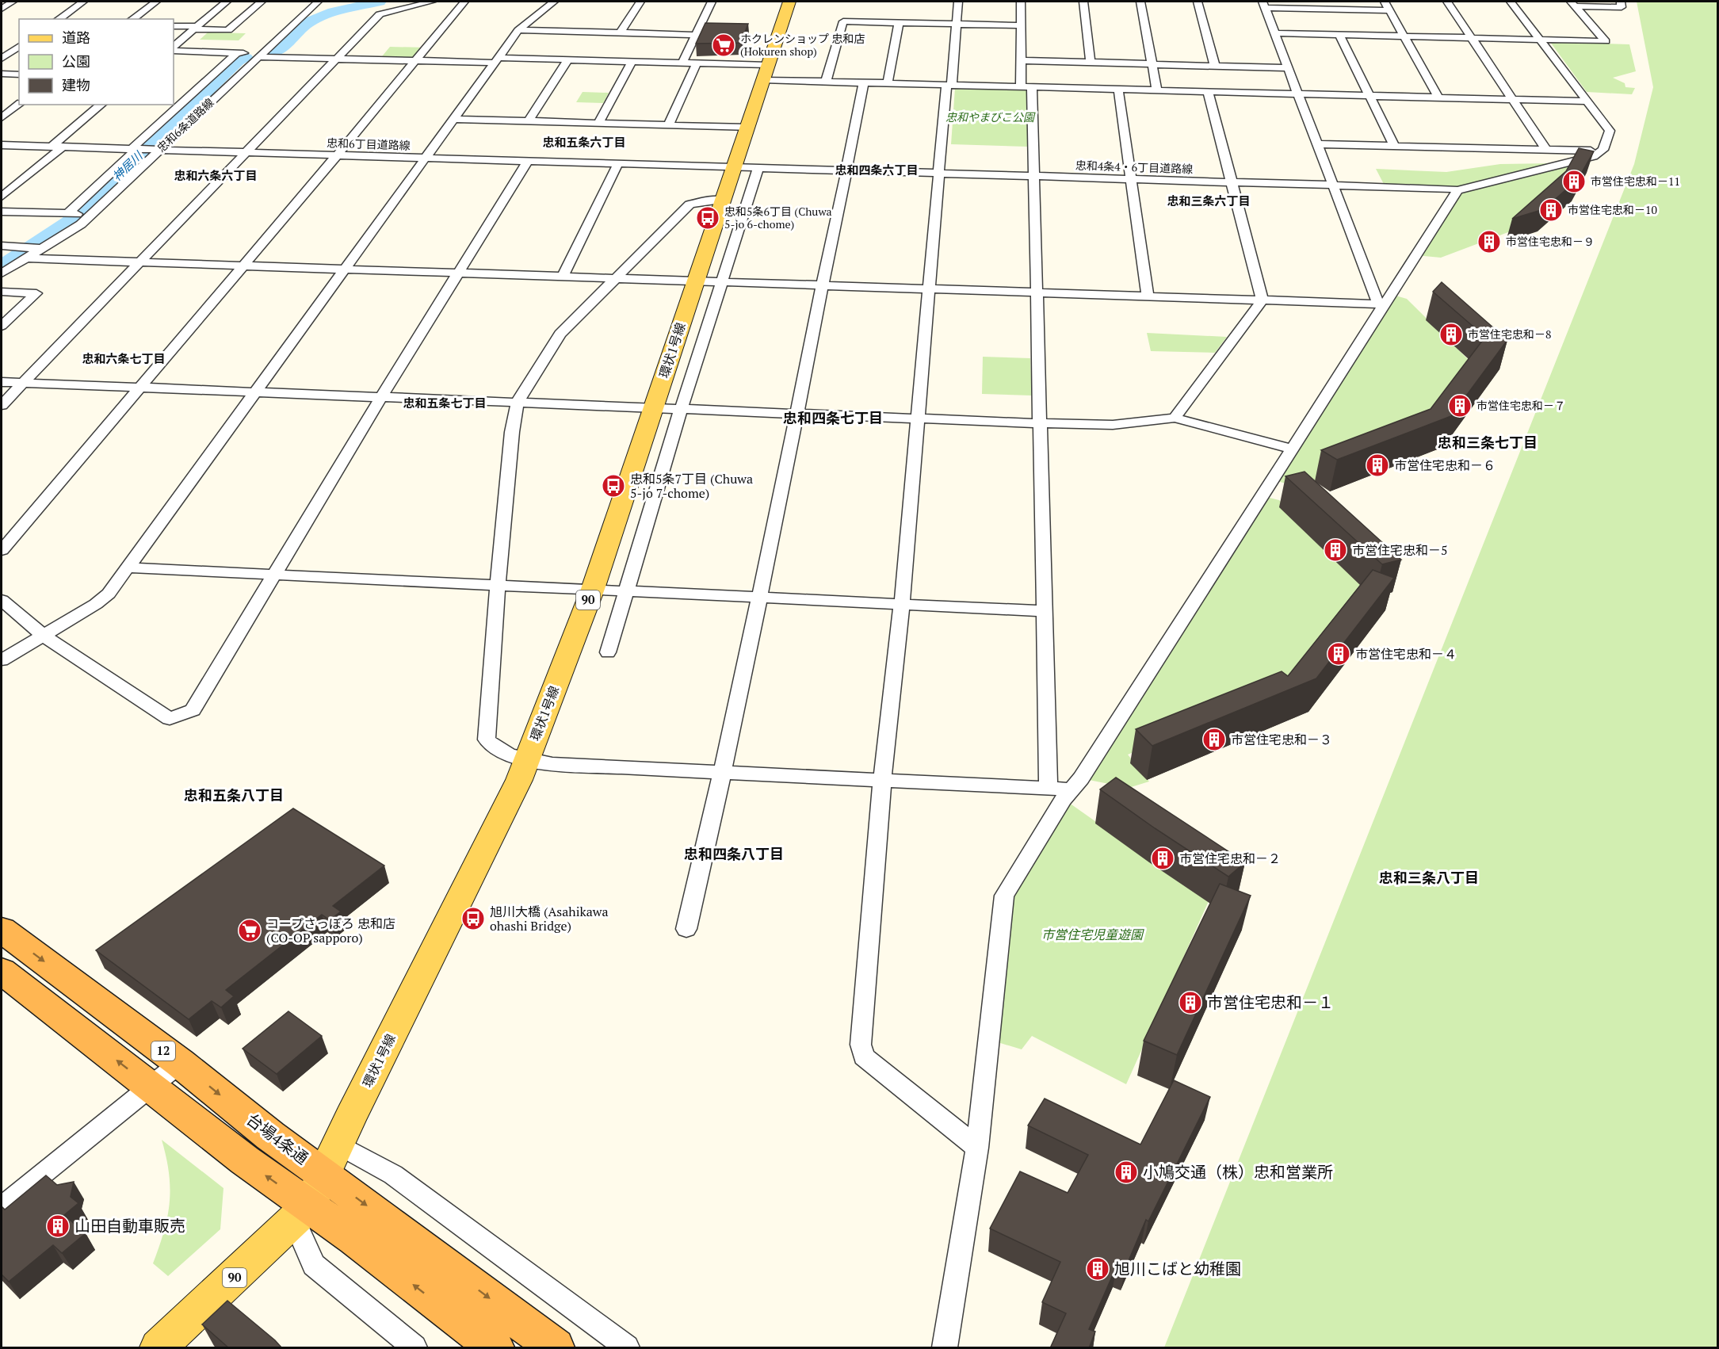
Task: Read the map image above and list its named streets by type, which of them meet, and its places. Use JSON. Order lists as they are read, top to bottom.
{
  "streets": {
    "highway": ["12", "台場4条通"],
    "main road": ["環状1号線", "90"],
    "street": ["忠和6条道路線", "忠和6丁目道路線", "忠和4条4・6丁目道路線"]
  },
  "crossings": [
    ["忠和6条道路線", "忠和6丁目道路線"],
    ["忠和6丁目道路線", "忠和4条4・6丁目道路線"],
    ["忠和6丁目道路線", "環状1号線"],
    ["忠和4条4・6丁目道路線", "環状1号線"],
    ["環状1号線", "台場4条通"]
  ],
  "districts": [
    "忠和五条六丁目",
    "忠和四条六丁目",
    "忠和六条六丁目",
    "忠和三条六丁目",
    "忠和六条七丁目",
    "忠和五条七丁目",
    "忠和四条七丁目",
    "忠和三条七丁目",
    "忠和五条八丁目",
    "忠和四条八丁目",
    "忠和三条八丁目"
  ],
  "water": ["神居川"],
  "parks": ["忠和やまびこ公園", "市営住宅児童遊園"],
  "places": {
    "supermarket": ["ホクレンショップ 忠和店 (Hokuren shop)", "コープさっぽろ 忠和店 (CO-OP sapporo)"],
    "building": [
      "市営住宅忠和－11",
      "市営住宅忠和－10",
      "市営住宅忠和－９",
      "市営住宅忠和－8",
      "市営住宅忠和－７",
      "市営住宅忠和－６",
      "市営住宅忠和－5",
      "市営住宅忠和－４",
      "市営住宅忠和－３",
      "市営住宅忠和－２",
      "市営住宅忠和－１",
      "小鳩交通（株）忠和営業所",
      "山田自動車販売",
      "旭川こばと幼稚園"
    ],
    "bus stop": ["忠和5条6丁目 (Chuwa 5-jo 6-chome)", "忠和5条7丁目 (Chuwa 5-jo 7-chome)", "旭川大橋 (Asahikawa ohashi Bridge)"]
  },
  "legend": ["道路", "公園", "建物"]
}
